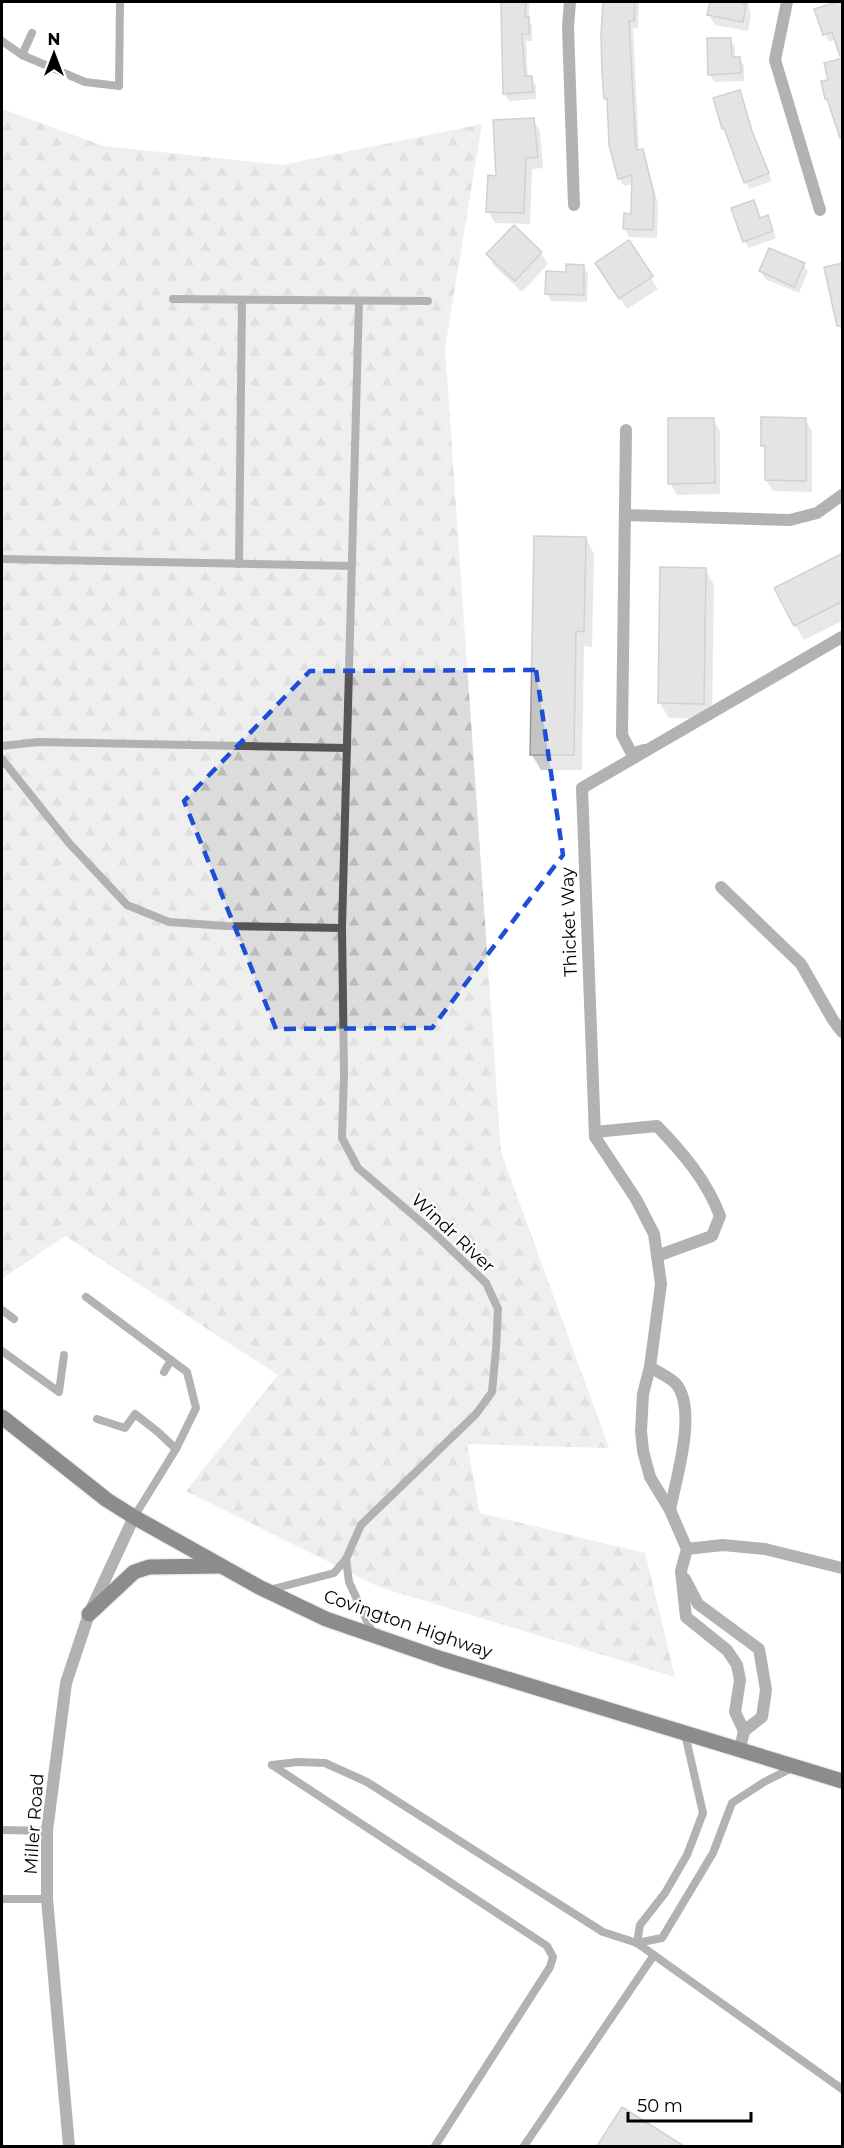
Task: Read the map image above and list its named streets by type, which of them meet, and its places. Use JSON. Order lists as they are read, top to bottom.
{
  "streets": {
    "main road": ["Covington Highway"],
    "street": ["Thicket Way", "Miller Road"],
    "lane": ["Windr River"]
  },
  "crossings": [
    ["Covington Highway", "Miller Road"]
  ],
  "scale_bar": "50 m",
  "north": "top"
}
